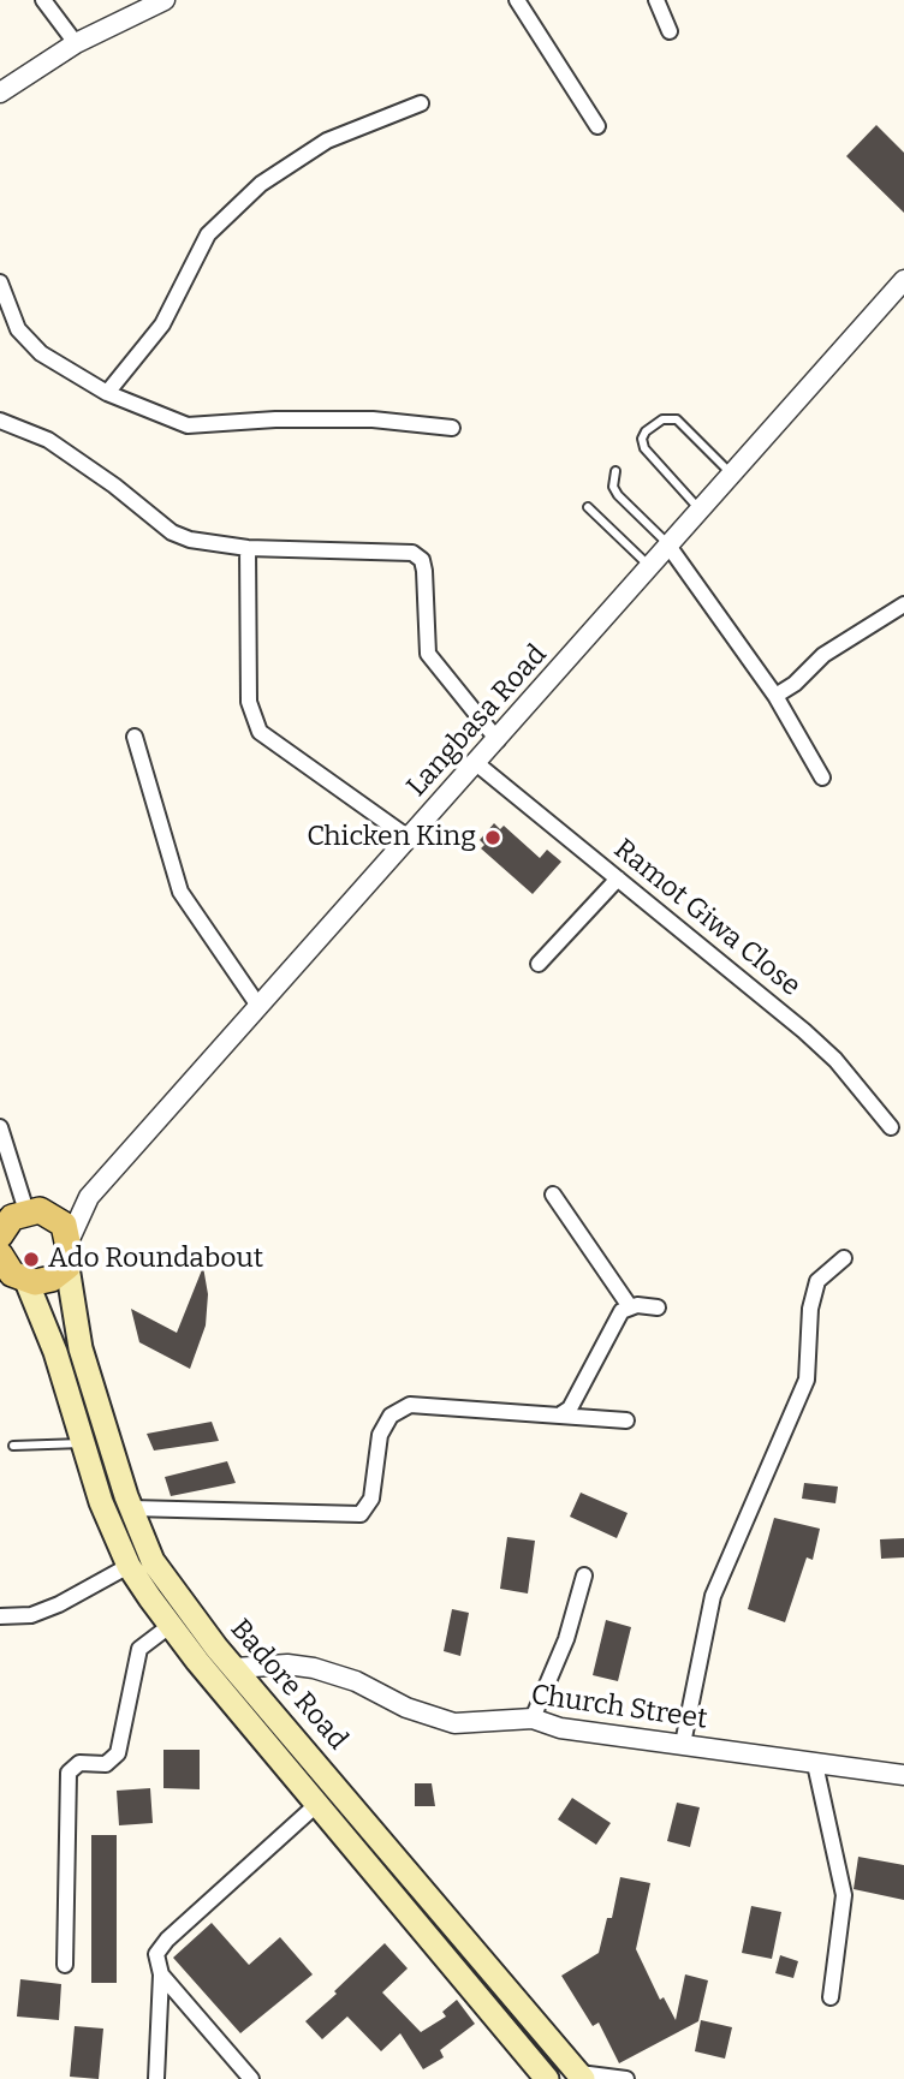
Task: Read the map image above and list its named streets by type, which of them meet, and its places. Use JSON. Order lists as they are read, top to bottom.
{
  "streets": {
    "main road": ["Badore Road"],
    "street": ["Langbasa Road", "Ramot Giwa Close", "Church Street"]
  },
  "crossings": [
    ["Langbasa Road", "Ramot Giwa Close"],
    ["Badore Road", "Church Street"]
  ],
  "places": ["Chicken King", "Ado Roundabout"]
}
